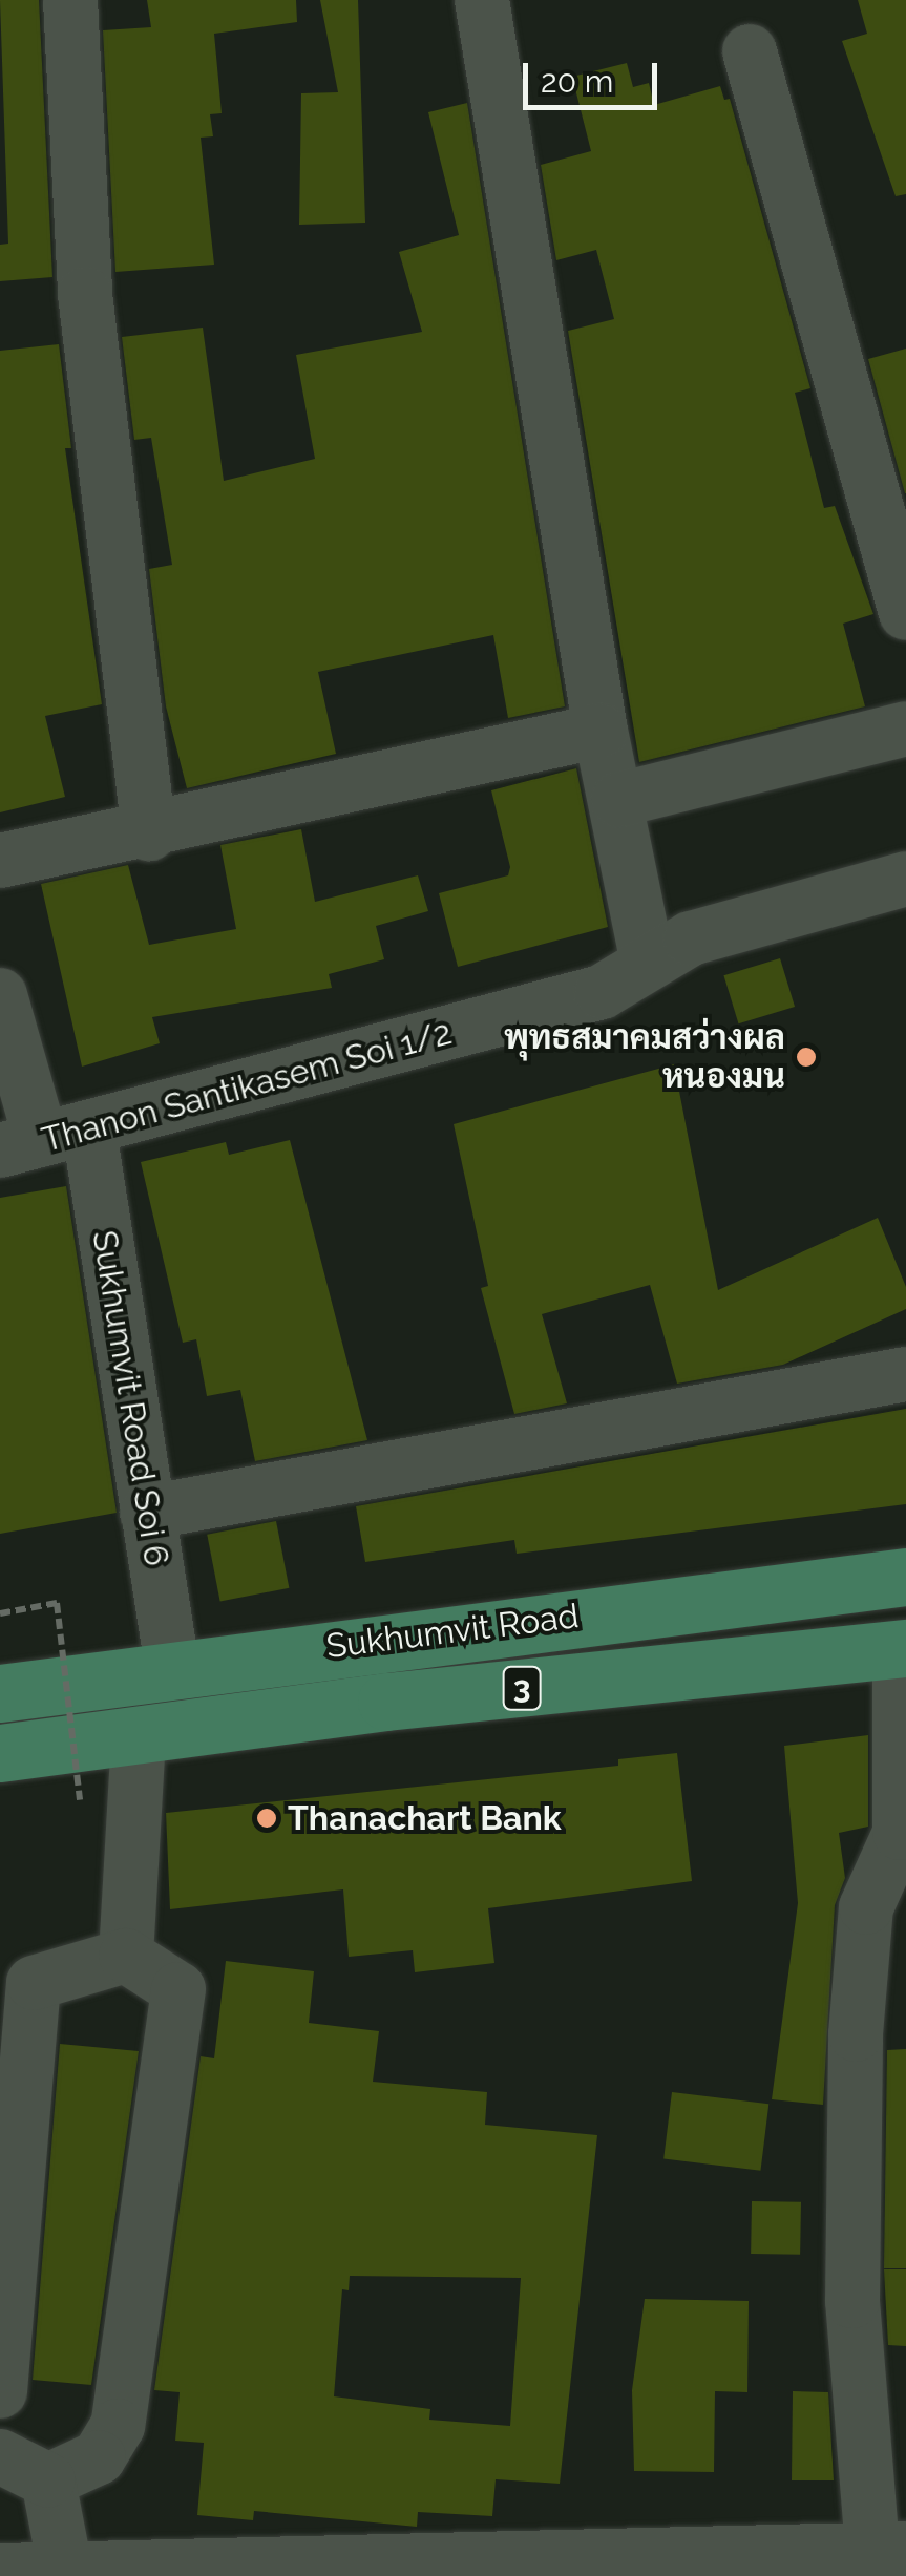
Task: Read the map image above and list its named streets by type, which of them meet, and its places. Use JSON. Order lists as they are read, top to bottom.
{
  "streets": {
    "main road": ["Sukhumvit Road", "3"],
    "street": ["Thanon Santikasem Soi 1/2", "Sukhumvit Road Soi 6"]
  },
  "crossings": [
    ["Thanon Santikasem Soi 1/2", "Sukhumvit Road Soi 6"],
    ["Sukhumvit Road Soi 6", "Sukhumvit Road"]
  ],
  "places": ["พุทธสมาคมสว่างผล หนองมน", "Thanachart Bank"],
  "scale_bar": "20 m"
}
